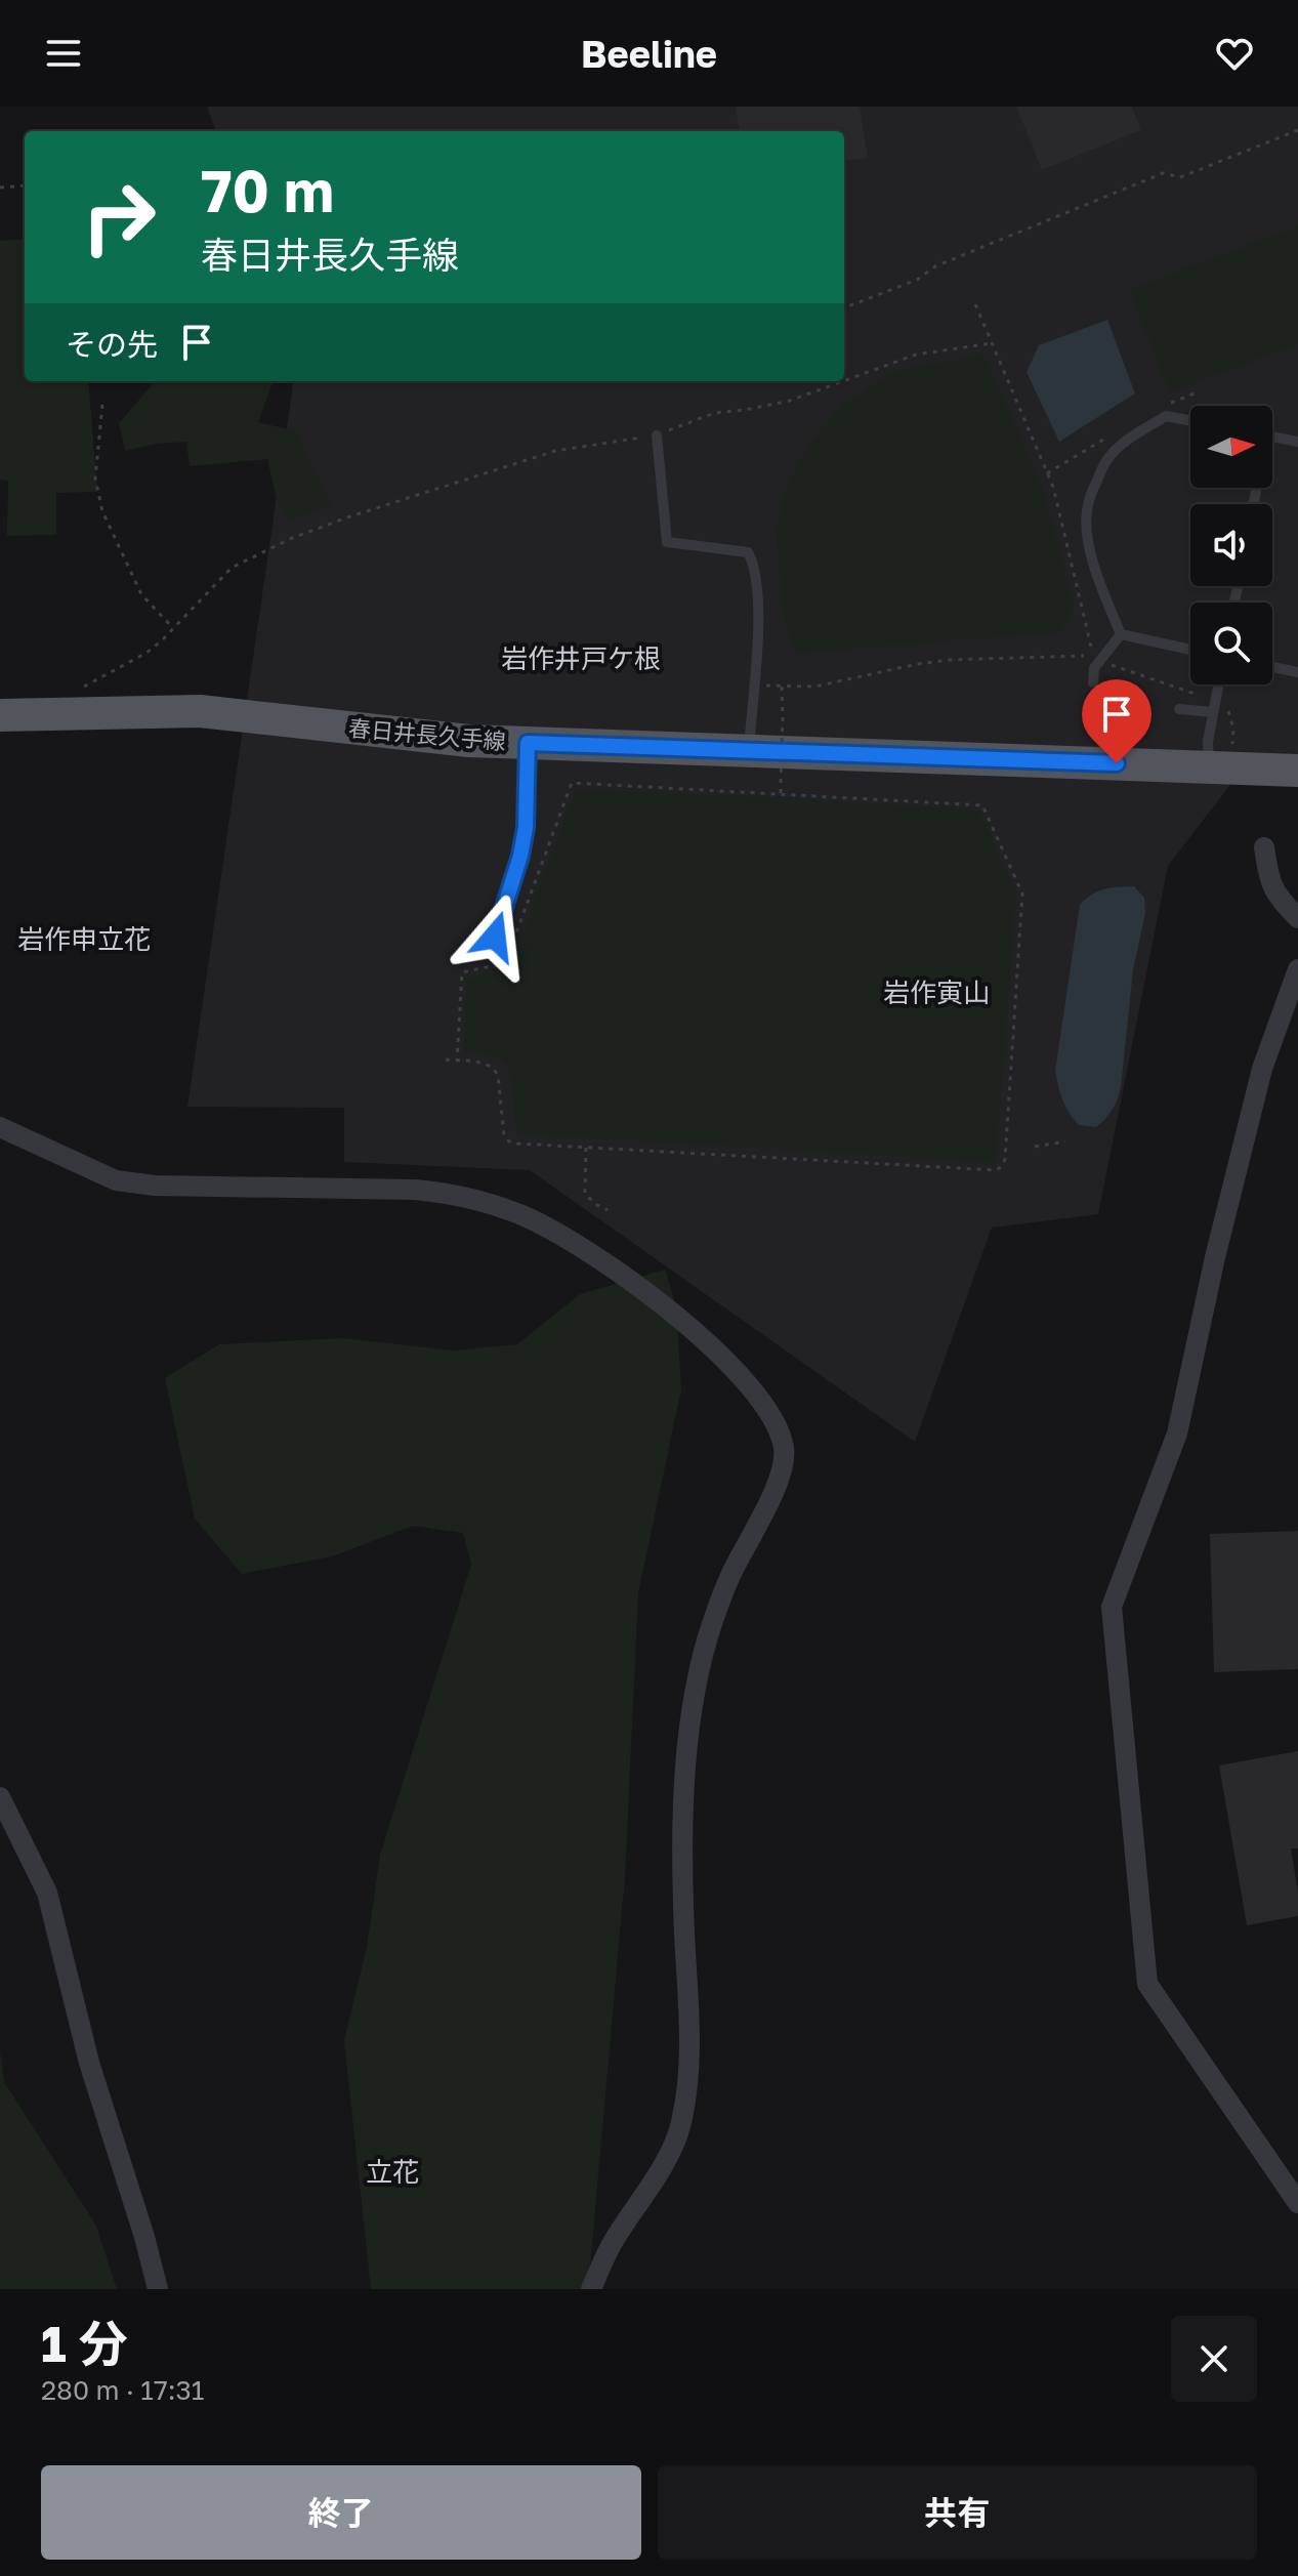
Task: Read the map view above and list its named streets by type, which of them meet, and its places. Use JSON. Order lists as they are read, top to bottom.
{
  "streets": {
    "main road": ["春日井長久手線"]
  },
  "districts": [
    "岩作井戸ケ根",
    "岩作申立花",
    "岩作寅山",
    "立花"
  ],
  "north": "right",
  "page": {
    "header": "Beeline",
    "turn": ["70 m", "春日井長久手線"],
    "then": "その先",
    "heading": ["1 分", "280 m · 17:31"],
    "buttons": ["終了", "共有"]
  }
}
